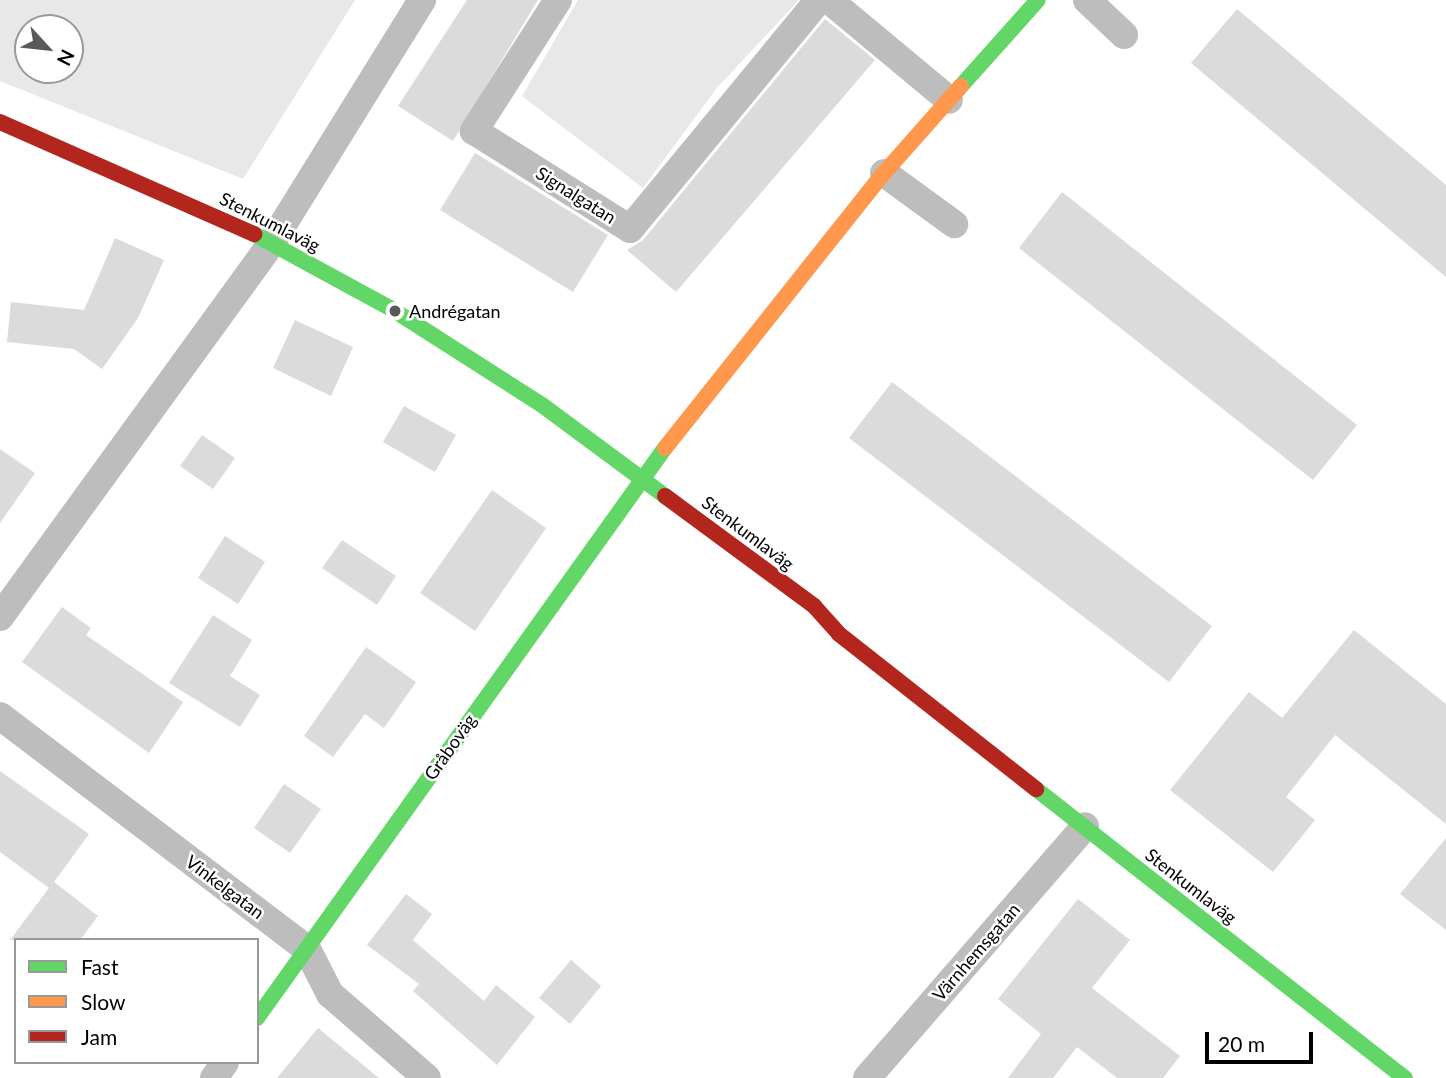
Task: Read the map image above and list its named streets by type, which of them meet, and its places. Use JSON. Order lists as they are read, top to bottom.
{
  "streets": {
    "street": [
      "Signalgatan",
      "Stenkumlaväg",
      "Gråboväg",
      "Vinkelgatan",
      "Värnhemsgatan"
    ]
  },
  "crossings": [
    ["Stenkumlaväg", "Gråboväg"],
    ["Stenkumlaväg", "Värnhemsgatan"],
    ["Gråboväg", "Vinkelgatan"]
  ],
  "places": ["Andrégatan"],
  "legend": ["Fast", "Slow", "Jam"],
  "scale_bar": "20 m",
  "north": "bottom right"
}
